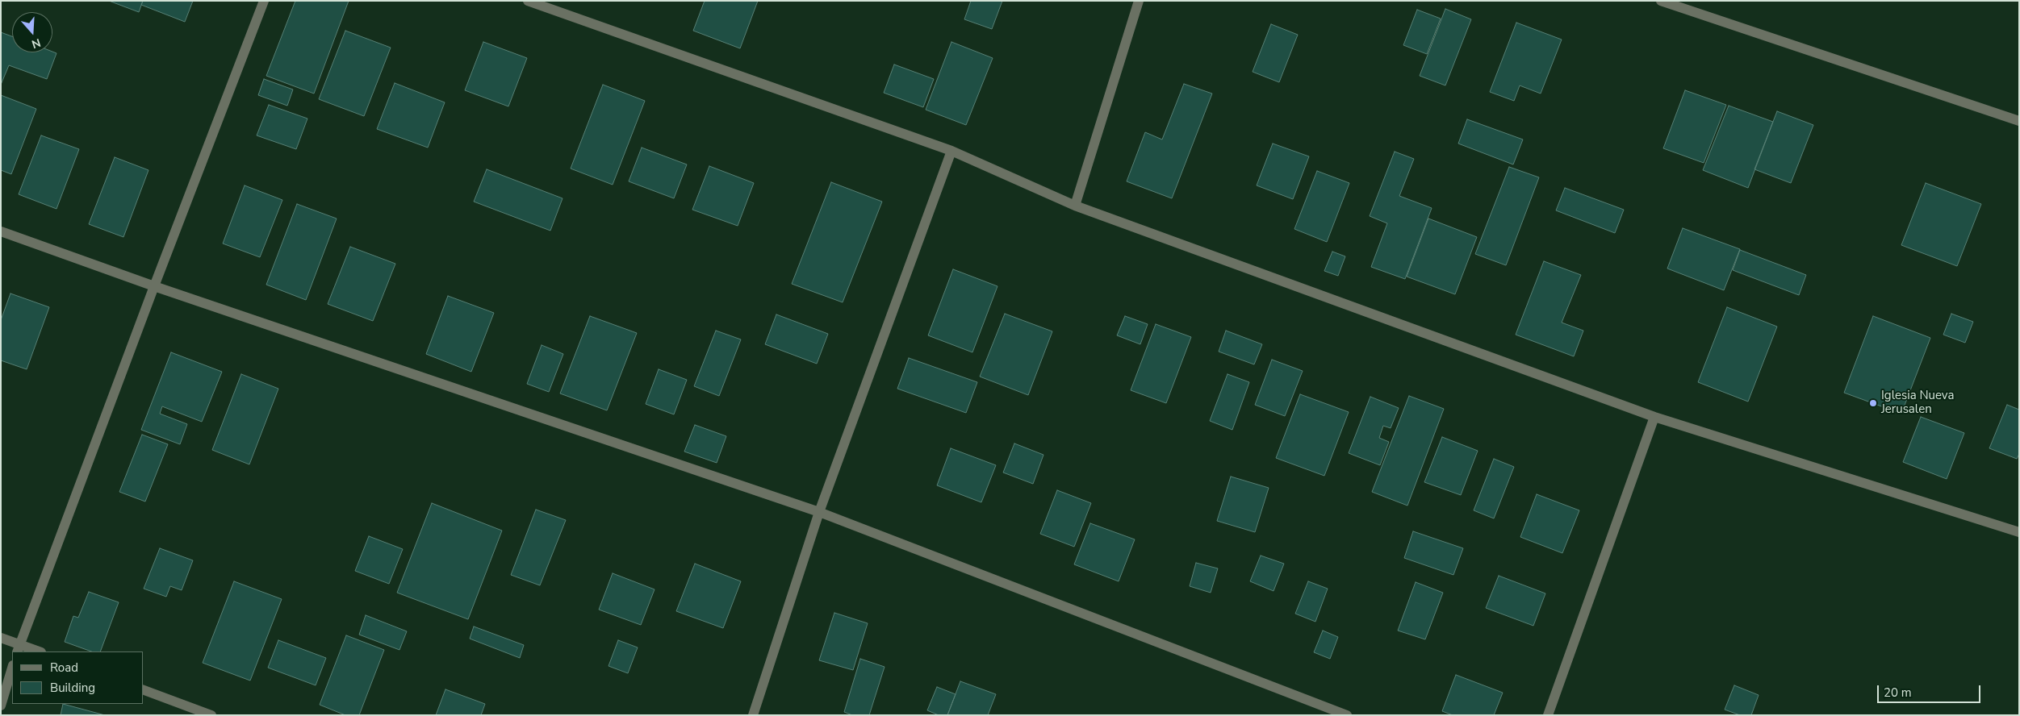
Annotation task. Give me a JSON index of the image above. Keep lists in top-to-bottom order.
{
  "places": ["Iglesia Nueva Jerusalen"],
  "legend": ["Road", "Building"],
  "scale_bar": "20 m",
  "north": "bottom"
}
